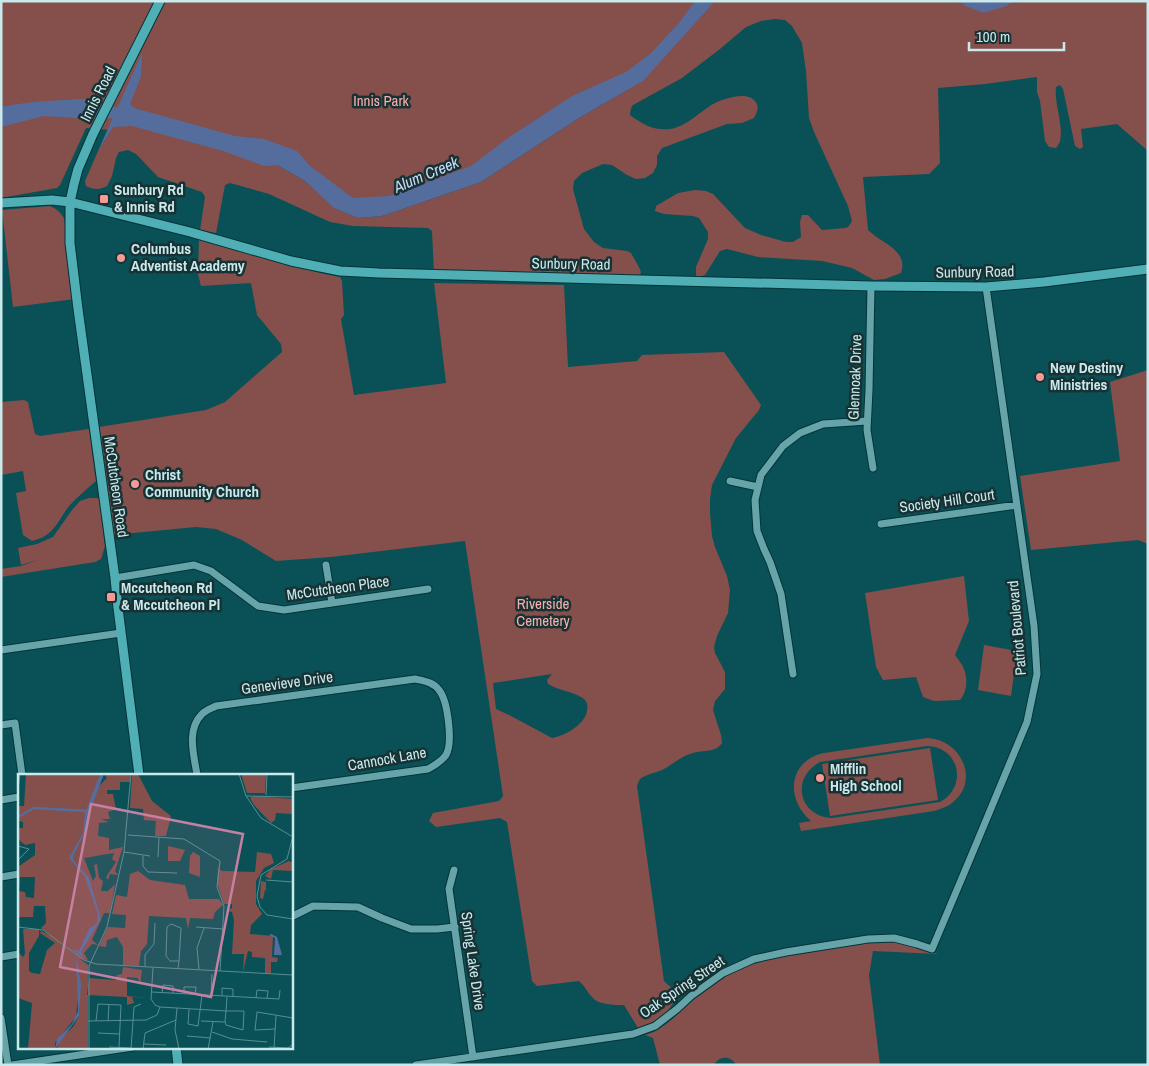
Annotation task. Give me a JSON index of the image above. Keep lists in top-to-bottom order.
{
  "streets": {
    "main road": ["Innis Road", "Sunbury Road", "McCutcheon Road"],
    "street": [
      "Glennoak Drive",
      "Society Hill Court",
      "McCutcheon Place",
      "Patriot Boulevard",
      "Genevieve Drive",
      "Cannock Lane",
      "Spring Lake Drive",
      "Oak Spring Street"
    ]
  },
  "crossings": [
    ["Innis Road", "Sunbury Road"],
    ["Innis Road", "McCutcheon Road"],
    ["Sunbury Road", "Glennoak Drive"],
    ["Sunbury Road", "McCutcheon Road"],
    ["Sunbury Road", "Patriot Boulevard"],
    ["McCutcheon Road", "McCutcheon Place"],
    ["Society Hill Court", "Patriot Boulevard"],
    ["Patriot Boulevard", "Oak Spring Street"],
    ["Genevieve Drive", "Cannock Lane"],
    ["Spring Lake Drive", "Oak Spring Street"]
  ],
  "water": ["Alum Creek"],
  "parks": ["Innis Park", "Riverside Cemetery"],
  "places": {
    "transit": ["Sunbury Rd & Innis Rd", "Mccutcheon Rd & Mccutcheon Pl"],
    "other": [
      "Columbus Adventist Academy",
      "New Destiny Ministries",
      "Christ Community Church",
      "Mifflin High School"
    ]
  },
  "scale_bar": "100 m"
}
